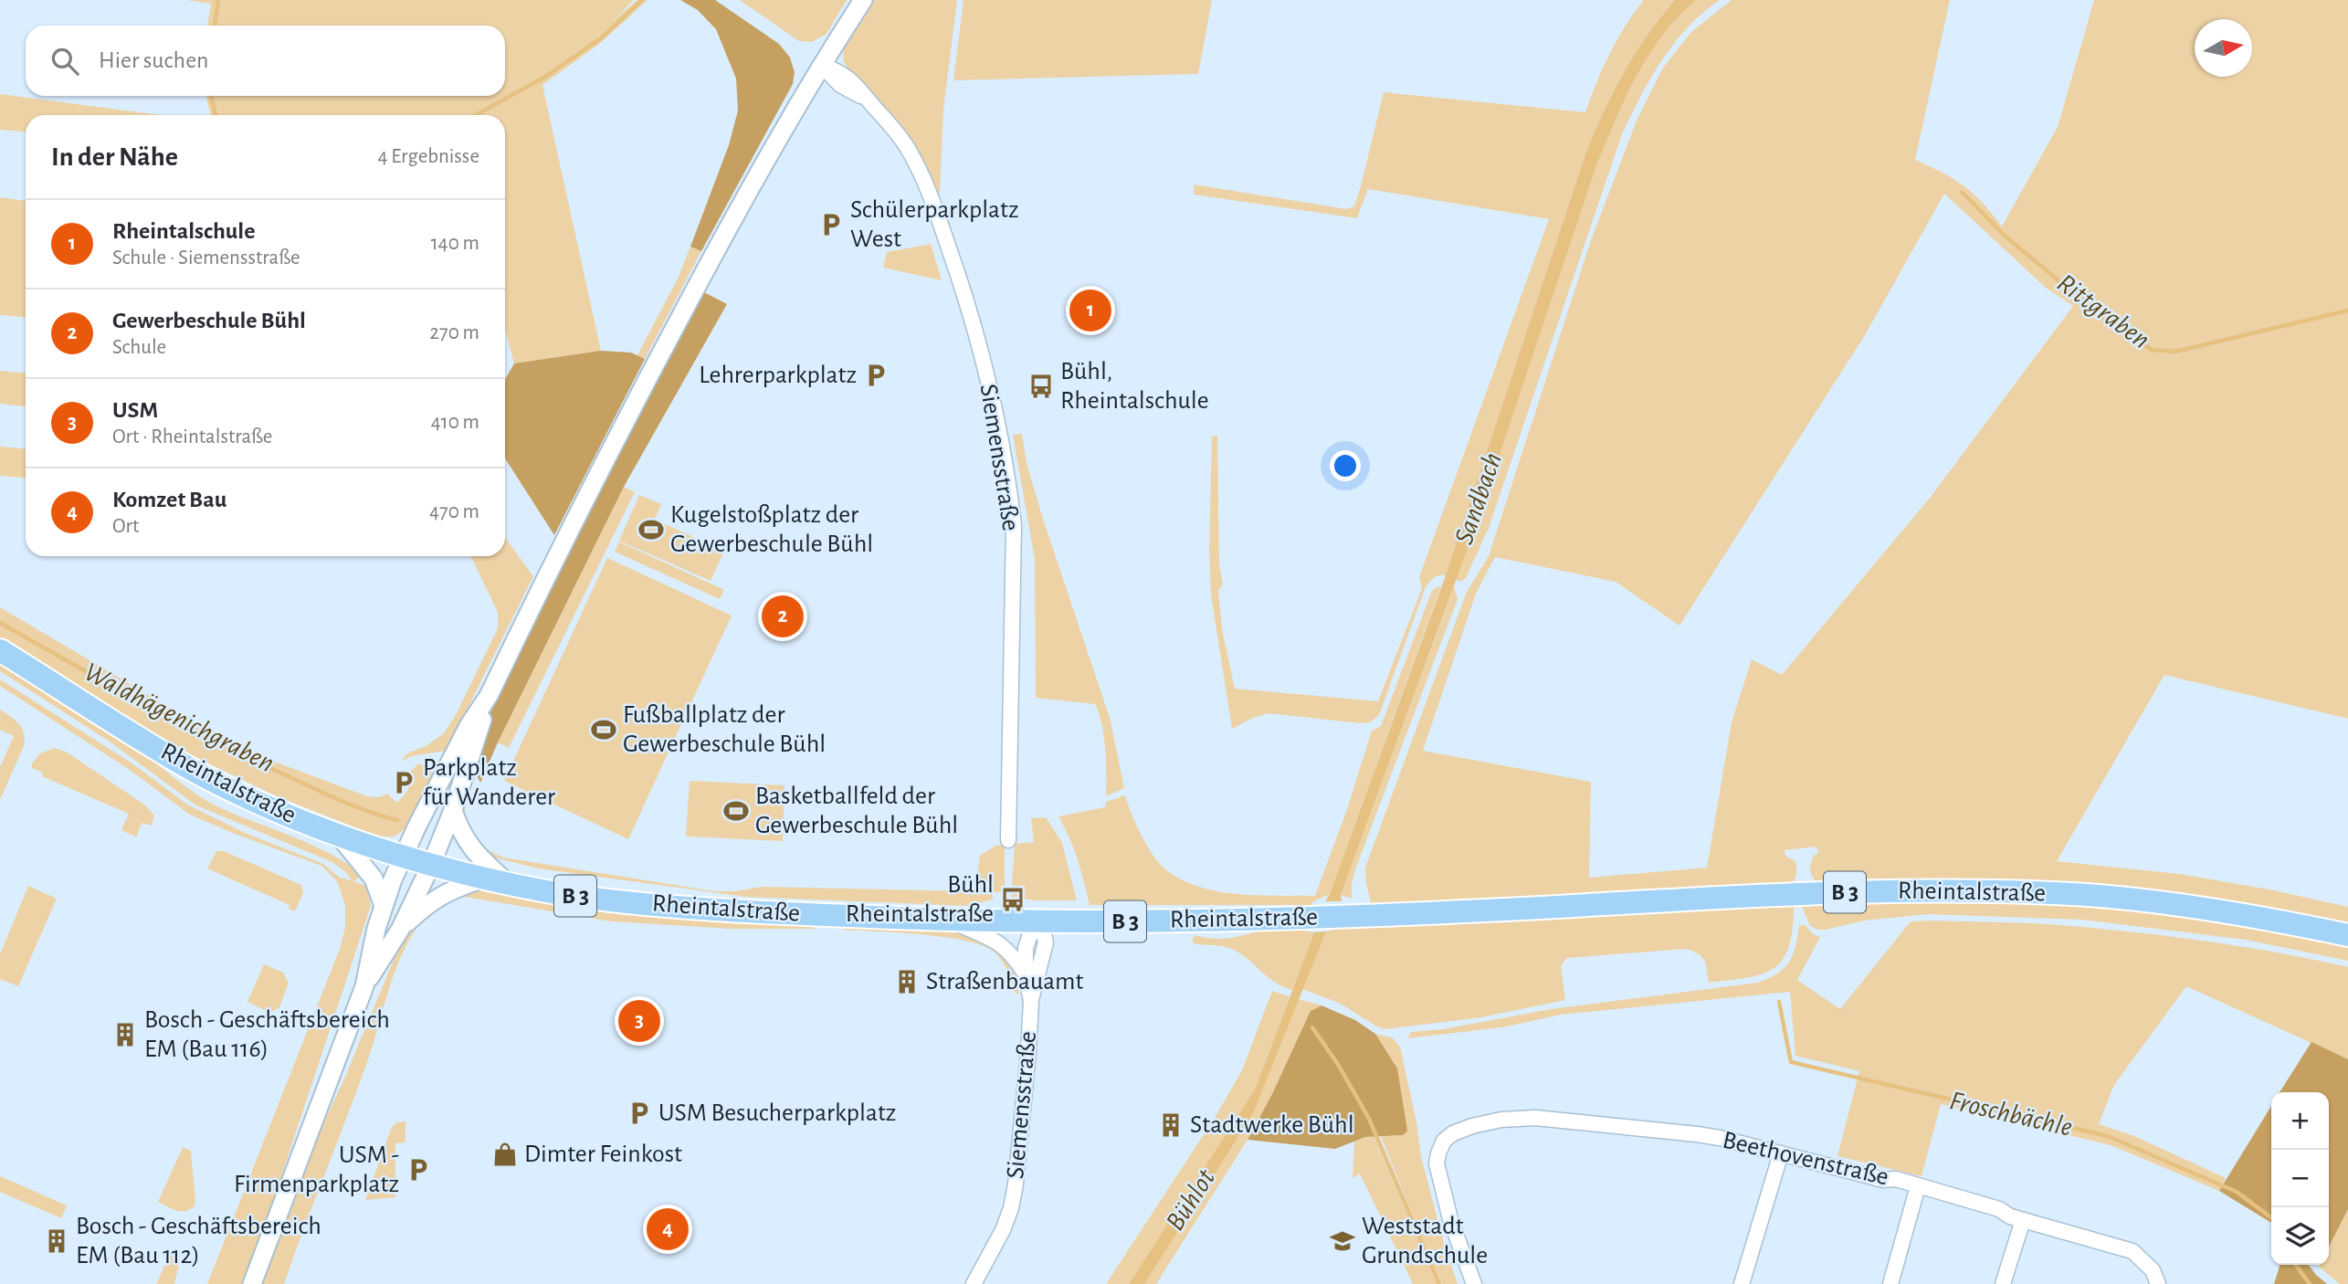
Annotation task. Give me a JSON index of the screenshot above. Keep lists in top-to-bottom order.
{
  "streets": {
    "main road": ["Rheintalstraße", "B 3"],
    "street": ["Siemensstraße", "Beethovenstraße"]
  },
  "crossings": [
    ["Siemensstraße", "Rheintalstraße"]
  ],
  "water": [
    "Rittgraben",
    "Sandbach",
    "Waldhägenichgraben",
    "Froschbächle",
    "Bühlot"
  ],
  "places": {
    "parking": [
      "Schülerparkplatz West",
      "Lehrerparkplatz",
      "Parkplatz für Wanderer",
      "USM Besucherparkplatz",
      "USM - Firmenparkplatz"
    ],
    "bus stop": ["Bühl, Rheintalschule", "Bühl Rheintalstraße"],
    "sports": ["Kugelstoßplatz der Gewerbeschule Bühl", "Fußballplatz der Gewerbeschule Bühl", "Basketballfeld der Gewerbeschule Bühl"],
    "building": [
      "Straßenbauamt",
      "Bosch - Geschäftsbereich EM (Bau 116)",
      "Stadtwerke Bühl",
      "Bosch - Geschäftsbereich EM (Bau 112)"
    ],
    "shop": ["Dimter Feinkost"],
    "school or university": ["Weststadt Grundschule"]
  },
  "north": "right",
  "page": {
    "search": "Hier suchen",
    "heading": ["In der Nähe", "4 Ergebnisse"],
    "list": [
      {
        "mark": "1",
        "name": "Rheintalschule",
        "note": "Schule · Siemensstraße",
        "value": "140 m"
      },
      {
        "mark": "2",
        "name": "Gewerbeschule Bühl",
        "note": "Schule",
        "value": "270 m"
      },
      {
        "mark": "3",
        "name": "USM",
        "note": "Ort · Rheintalstraße",
        "value": "410 m"
      },
      {
        "mark": "4",
        "name": "Komzet Bau",
        "note": "Ort",
        "value": "470 m"
      }
    ],
    "pins": [
      "1",
      "2",
      "3",
      "4"
    ],
    "map_buttons": ["+", "−"]
  }
}
